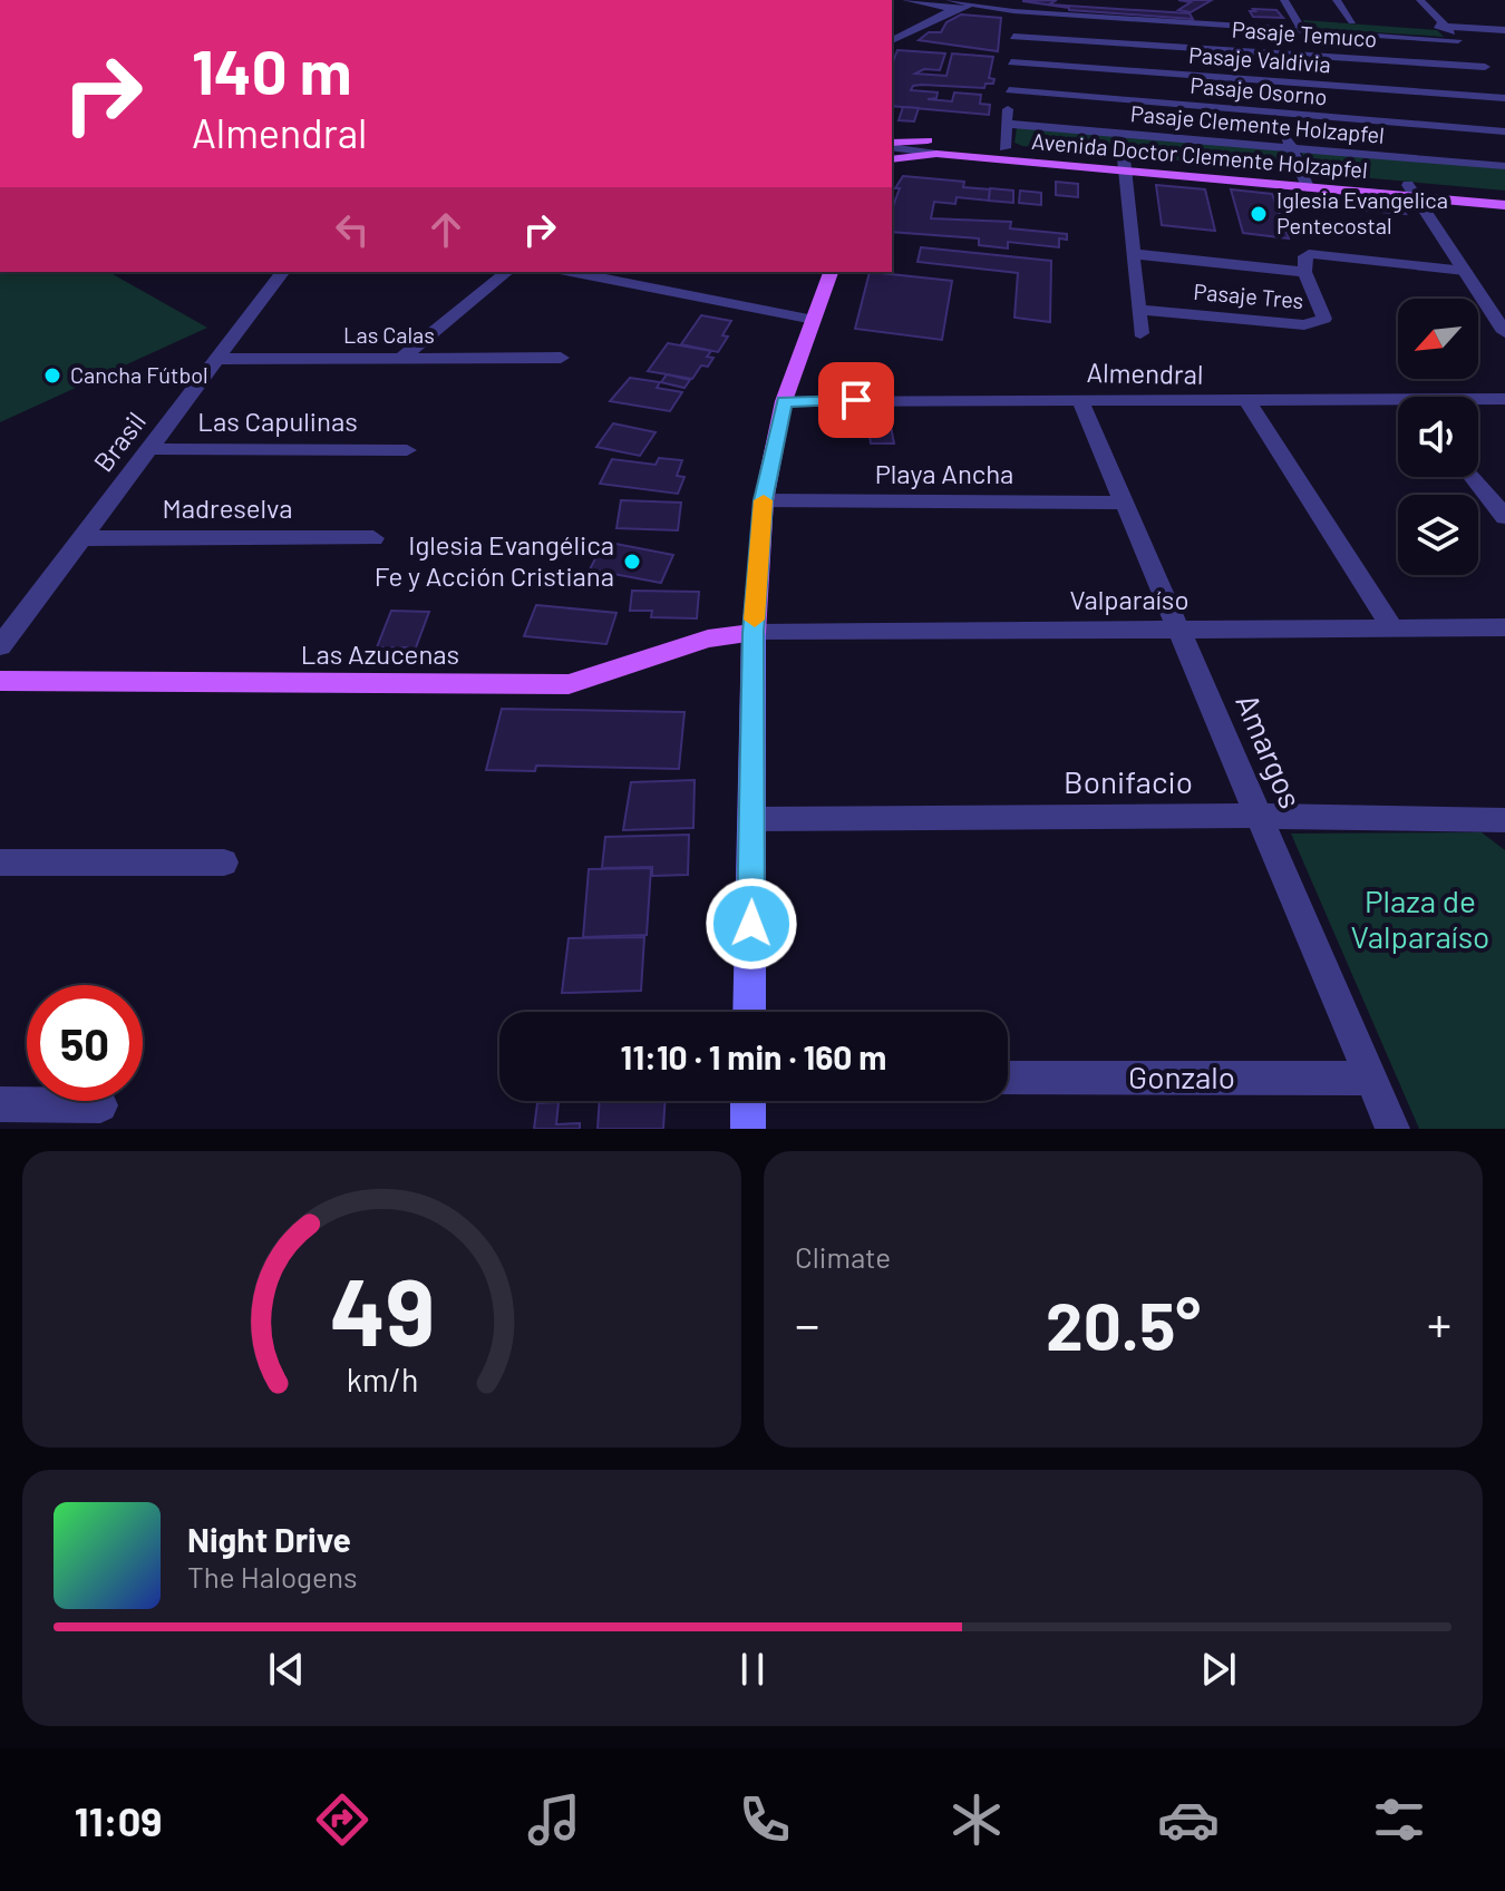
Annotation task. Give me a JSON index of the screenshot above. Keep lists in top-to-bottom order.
{
  "streets": {
    "main road": ["Avenida Doctor Clemente Holzapfel", "Las Azucenas"],
    "street": [
      "Pasaje Temuco",
      "Pasaje Valdivia",
      "Pasaje Osorno",
      "Pasaje Clemente Holzapfel",
      "Pasaje Tres",
      "Las Calas",
      "Almendral",
      "Las Capulinas",
      "Brasil",
      "Playa Ancha",
      "Madreselva",
      "Valparaíso",
      "Amargos",
      "Bonifacio",
      "Gonzalo"
    ]
  },
  "crossings": [
    ["Pasaje Valdivia", "Pasaje Osorno"],
    ["Las Calas", "Brasil"],
    ["Almendral", "Amargos"],
    ["Las Capulinas", "Brasil"],
    ["Brasil", "Madreselva"],
    ["Playa Ancha", "Amargos"],
    ["Valparaíso", "Las Azucenas"],
    ["Valparaíso", "Amargos"],
    ["Amargos", "Bonifacio"],
    ["Amargos", "Gonzalo"]
  ],
  "parks": ["Plaza de Valparaíso"],
  "places": ["Iglesia Evangelica Pentecostal", "Cancha Fútbol", "Iglesia Evangélica Fe y Acción Cristiana"],
  "north": "bottom left",
  "page": {
    "turn": ["140 m", "Almendral"],
    "limit": "50",
    "trip": "11:10 · 1 min · 160 m",
    "tile": "Climate",
    "heat": ["−", "20.5°", "+"],
    "song": ["Night Drive", "The Halogens"],
    "tabs": "11:09",
    "gauge": ["49", "km/h"]
  }
}
